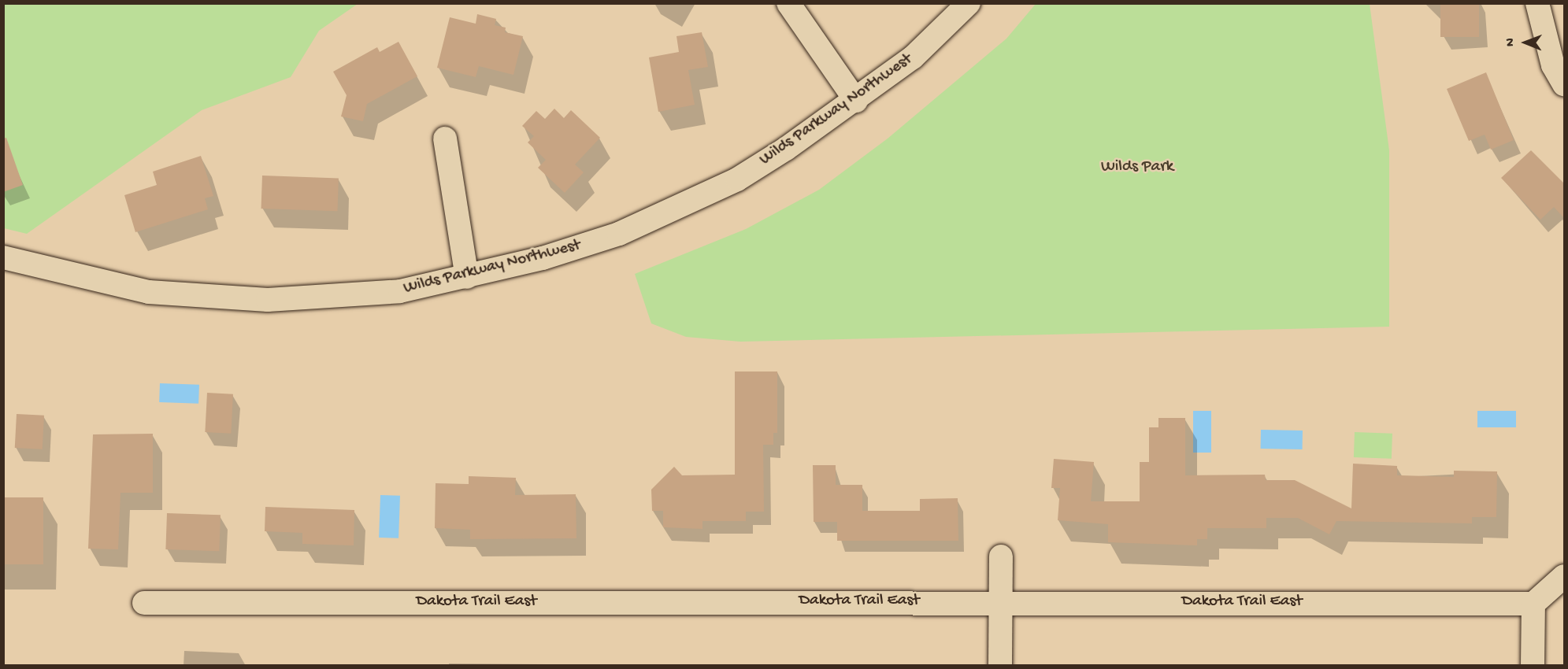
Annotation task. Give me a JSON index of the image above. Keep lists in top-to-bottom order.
{
  "streets": {
    "street": ["Wilds Parkway Northwest", "Dakota Trail East"]
  },
  "parks": ["Wilds Park"],
  "north": "left"
}
